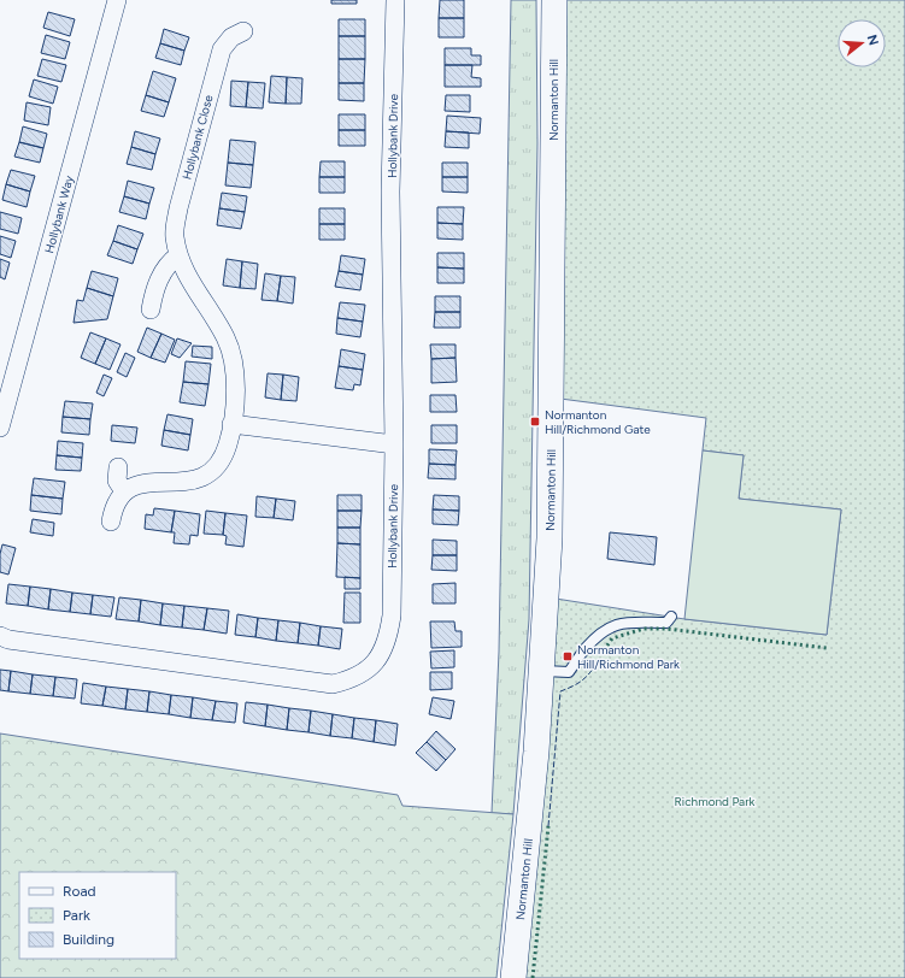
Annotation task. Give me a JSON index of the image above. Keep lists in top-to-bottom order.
{
  "streets": {
    "main road": ["Normanton Hill"],
    "street": ["Hollybank Drive", "Hollybank Close", "Hollybank Way"]
  },
  "parks": ["Richmond Park"],
  "places": {
    "transit": ["Normanton Hill/Richmond Gate", "Normanton Hill/Richmond Park"]
  },
  "legend": ["Road", "Park", "Building"],
  "north": "right"
}
